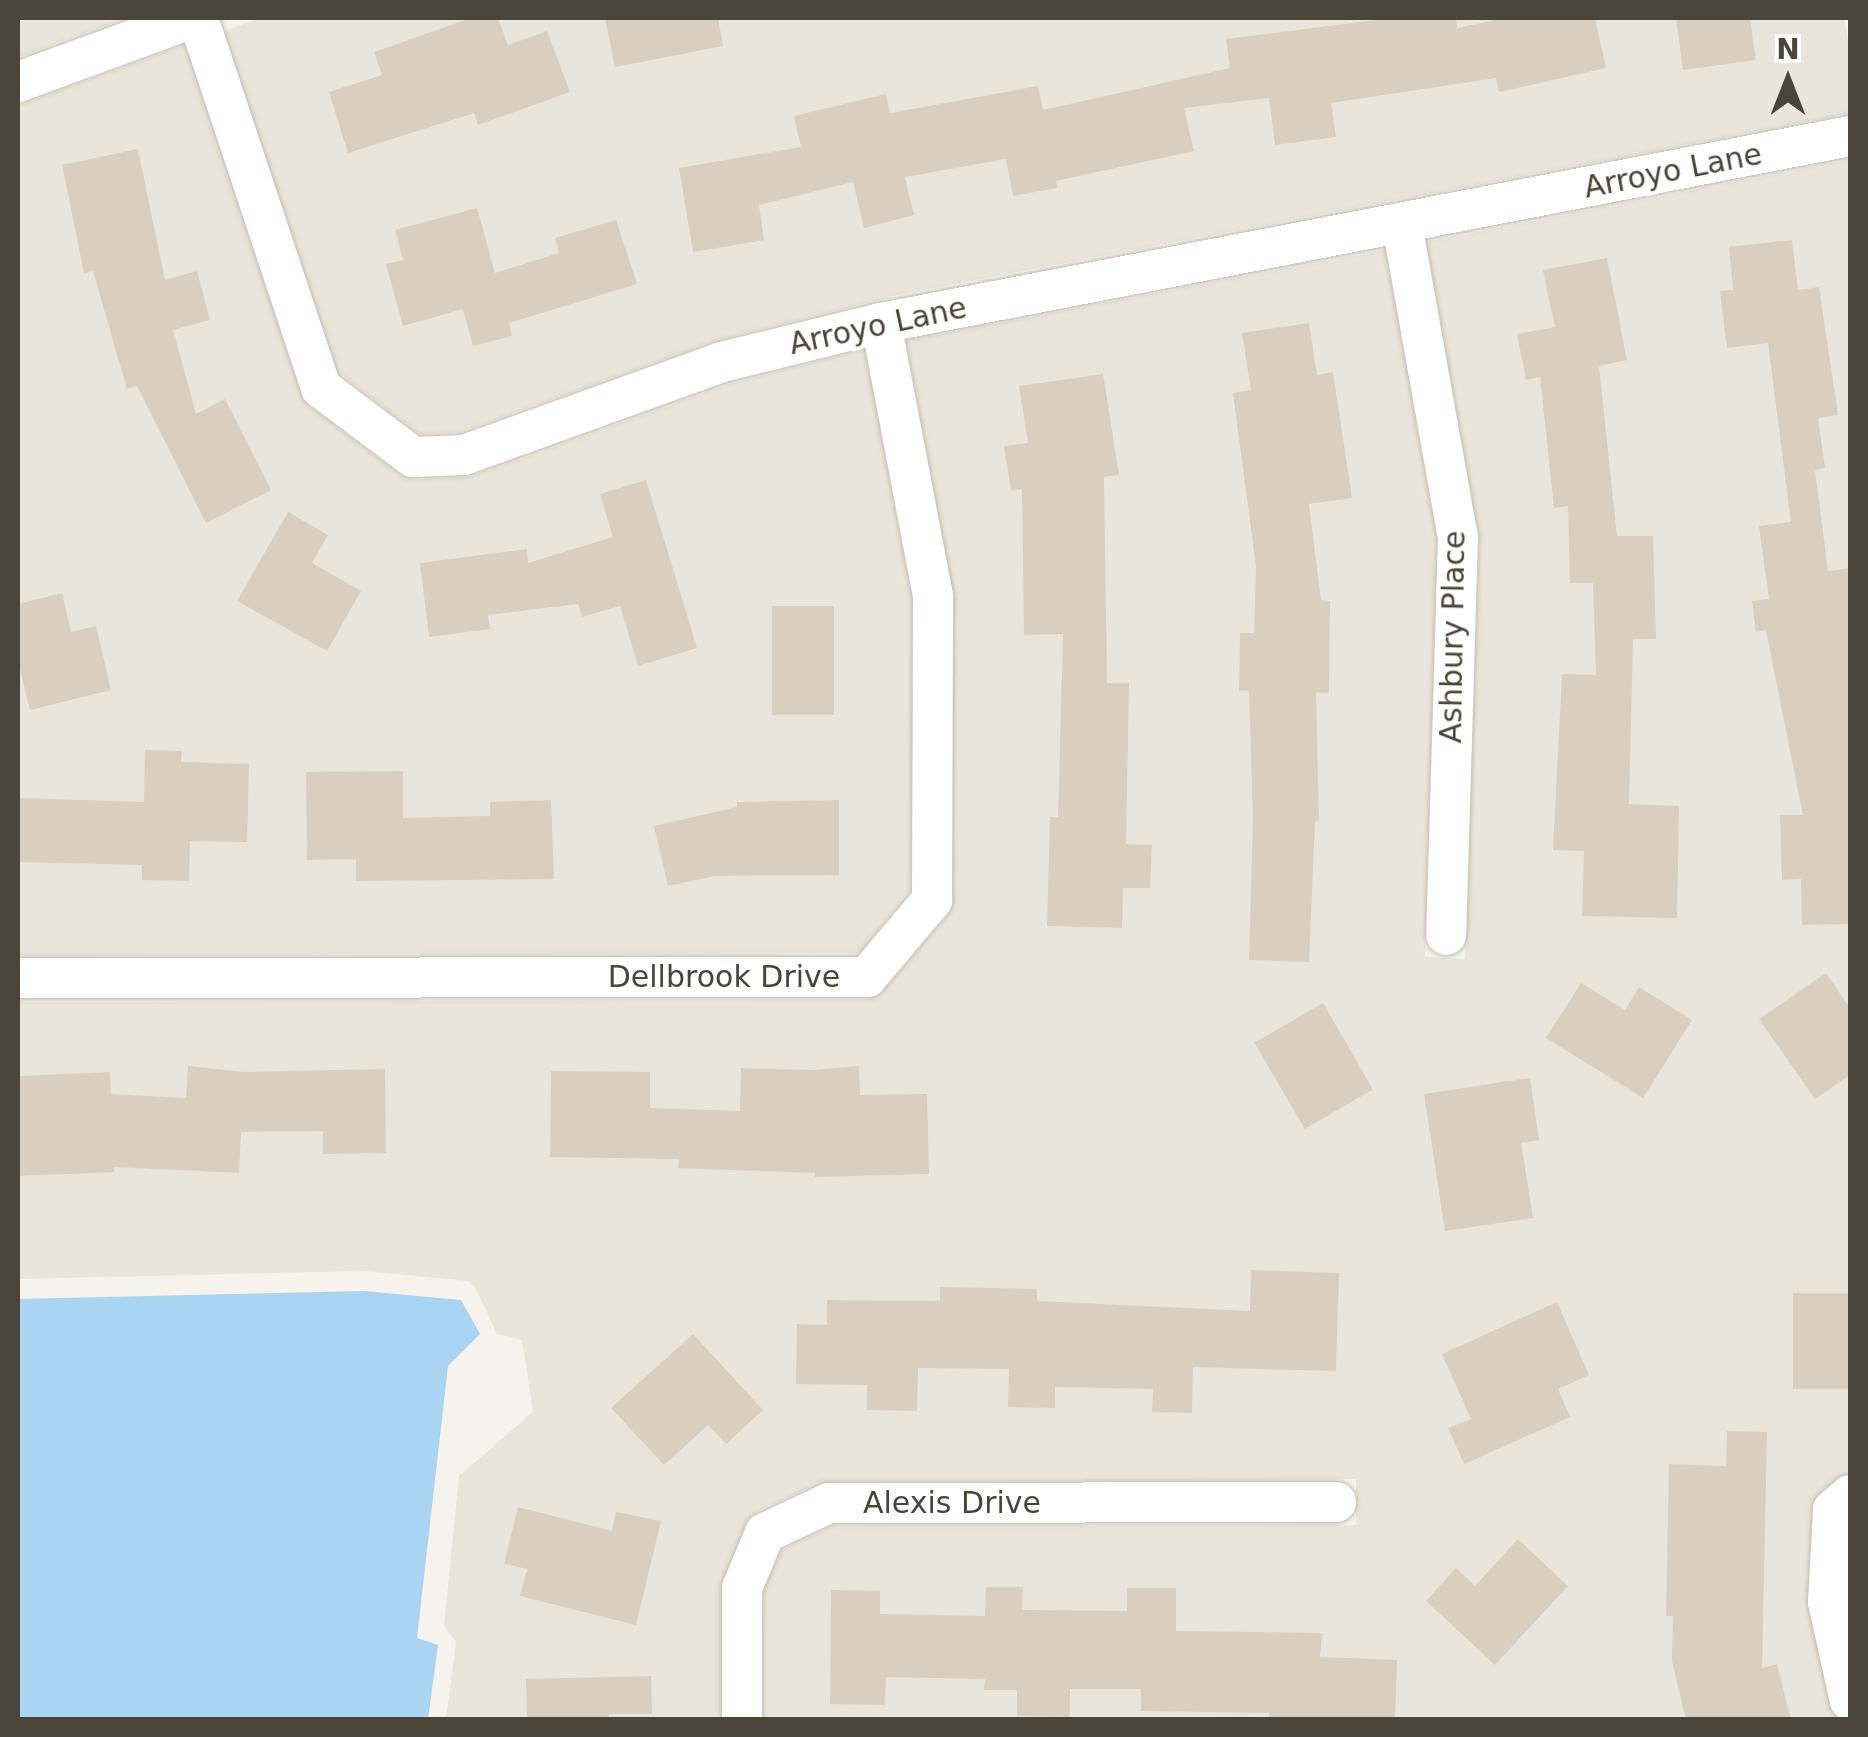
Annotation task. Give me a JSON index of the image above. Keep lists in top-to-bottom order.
{
  "streets": {
    "street": [
      "Arroyo Lane",
      "Ashbury Place",
      "Dellbrook Drive",
      "Alexis Drive"
    ]
  },
  "crossings": [
    ["Arroyo Lane", "Ashbury Place"],
    ["Arroyo Lane", "Dellbrook Drive"]
  ],
  "north": "top"
}
